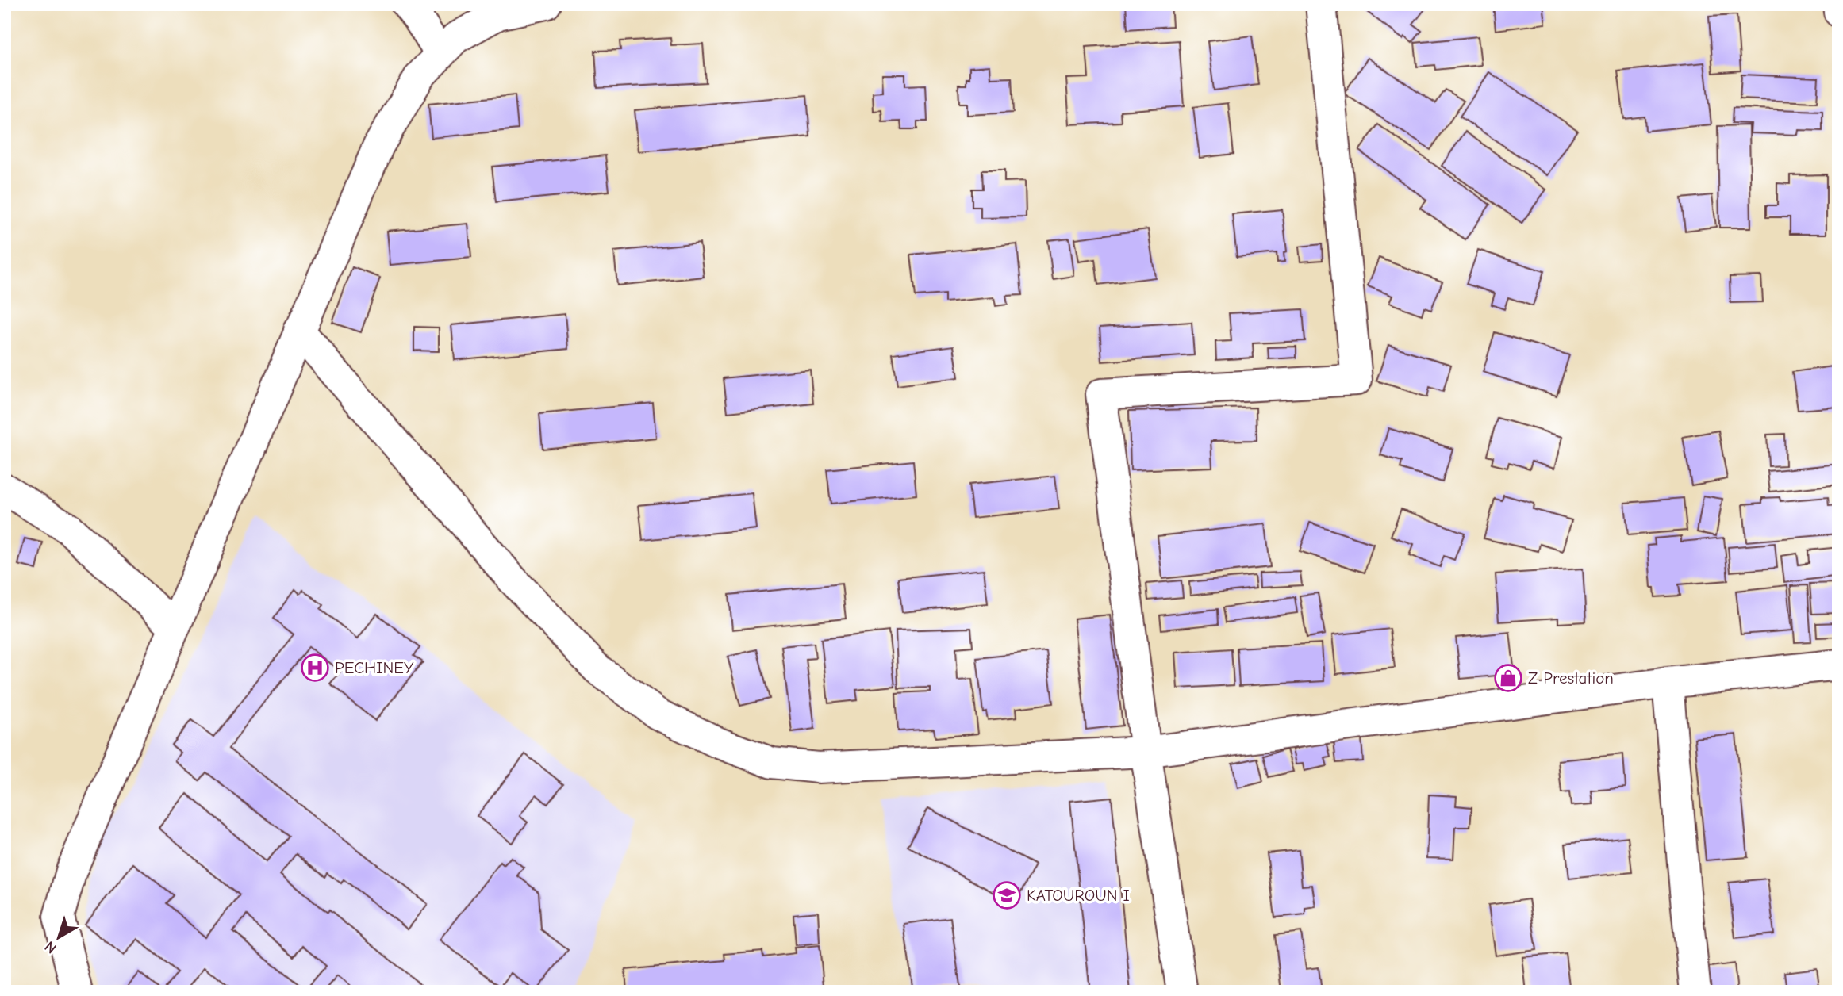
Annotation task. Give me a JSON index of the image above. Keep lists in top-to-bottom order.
{
  "places": {
    "hospital": ["PECHINEY"],
    "shop": ["Z Prestation"],
    "school or university": ["KATOUROUN I"]
  },
  "north": "bottom left"
}
